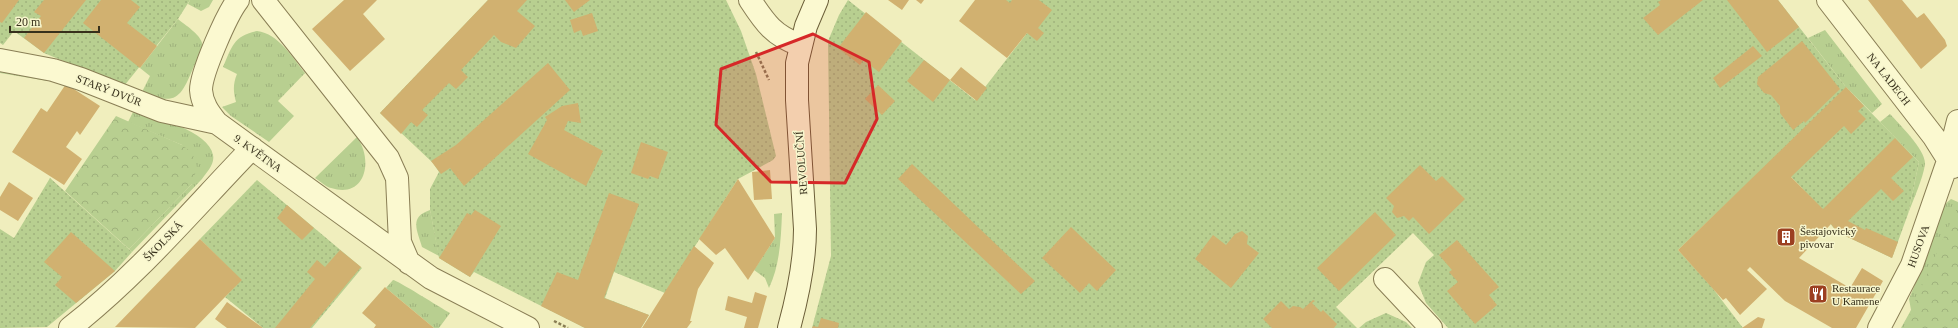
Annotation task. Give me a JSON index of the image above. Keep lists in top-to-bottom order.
{
  "streets": {
    "street": [
      "NA LADECH",
      "STARÝ DVŮR",
      "9. KVĚTNA",
      "REVOLUČNÍ",
      "ŠKOLSKÁ",
      "HUSOVA"
    ]
  },
  "crossings": [
    ["NA LADECH", "HUSOVA"],
    ["STARÝ DVŮR", "9. KVĚTNA"],
    ["9. KVĚTNA", "ŠKOLSKÁ"]
  ],
  "places": {
    "building": ["Šestajovický pivovar"],
    "restaurant": ["Restaurace U Kamene"]
  },
  "scale_bar": "20 m"
}
